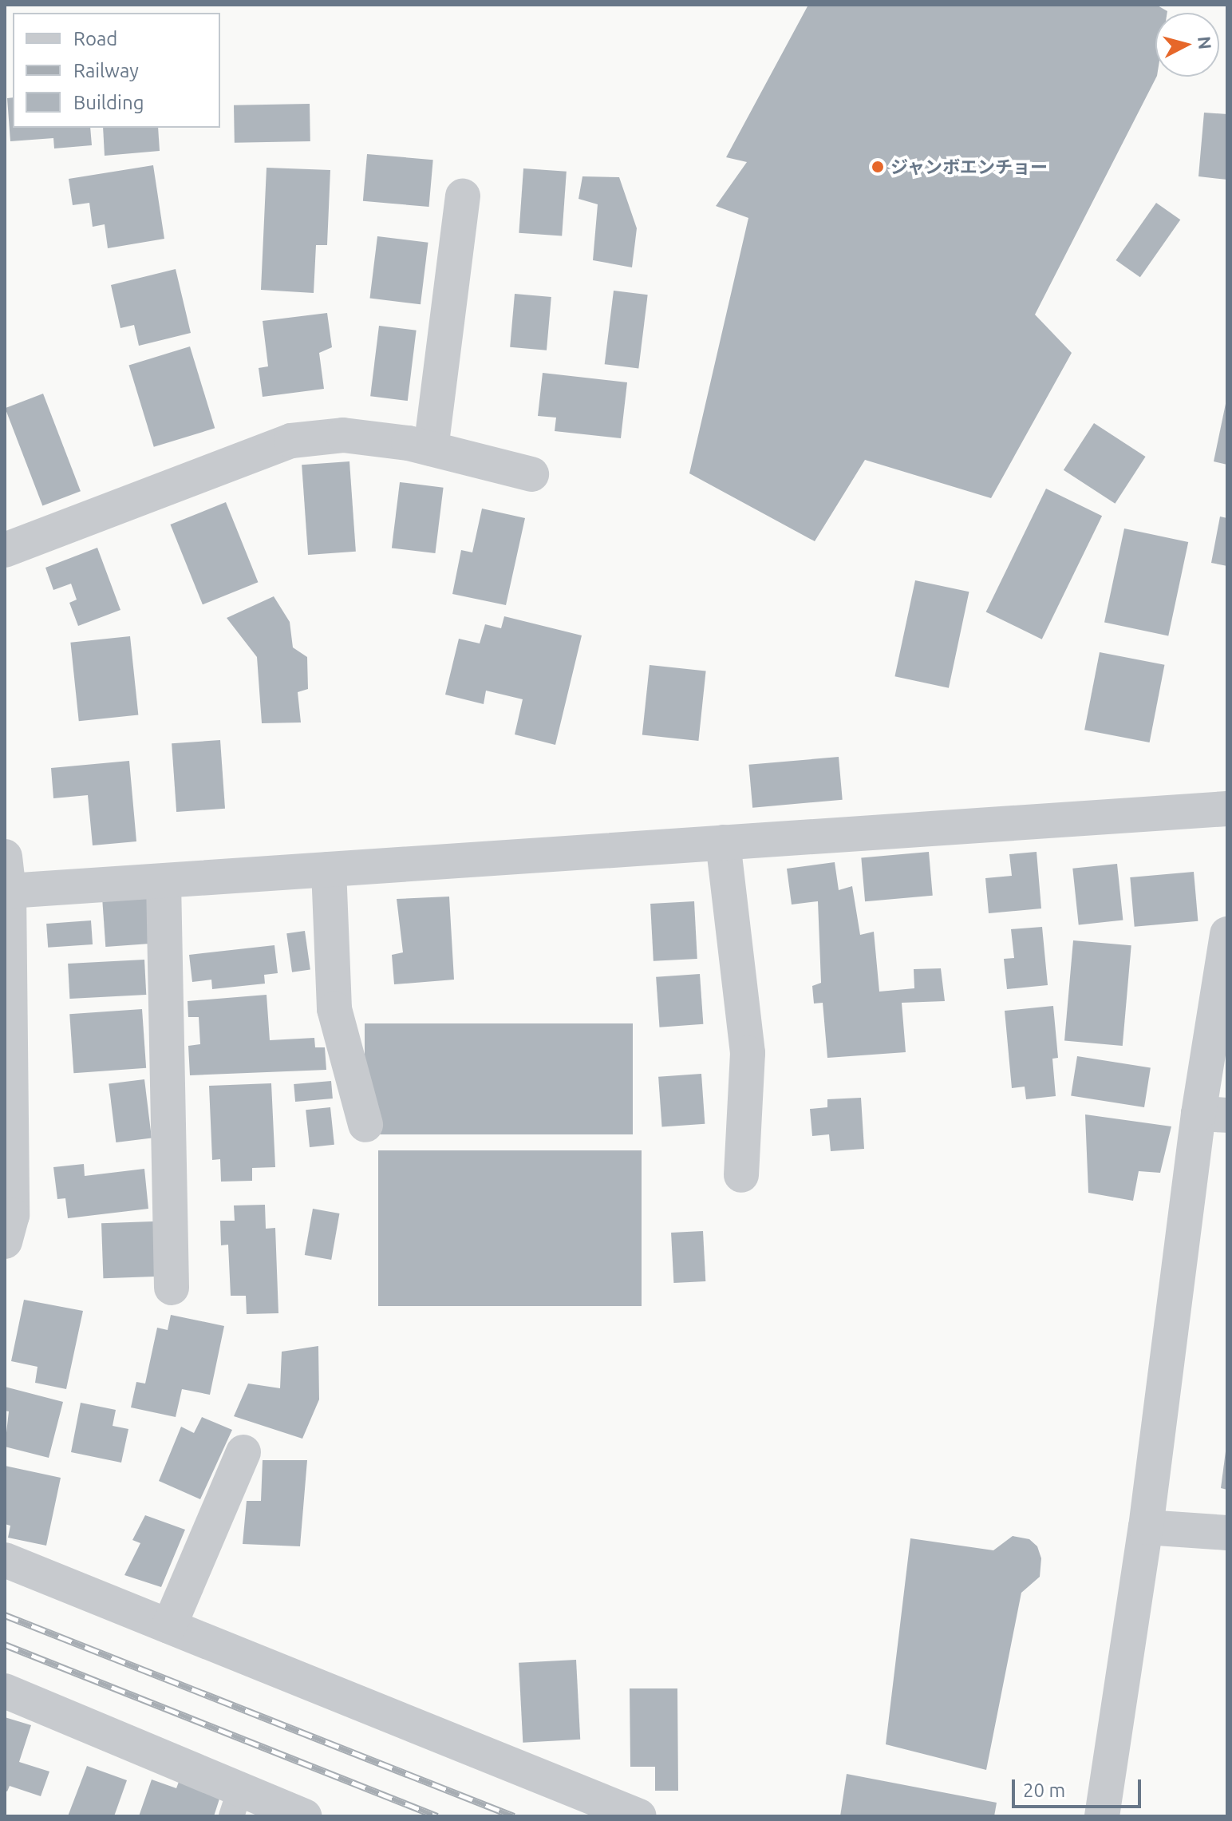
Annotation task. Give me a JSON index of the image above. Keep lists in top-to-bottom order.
{
  "places": ["ジャンボエンチョー"],
  "legend": ["Road", "Railway", "Building"],
  "scale_bar": "20 m",
  "north": "right"
}
